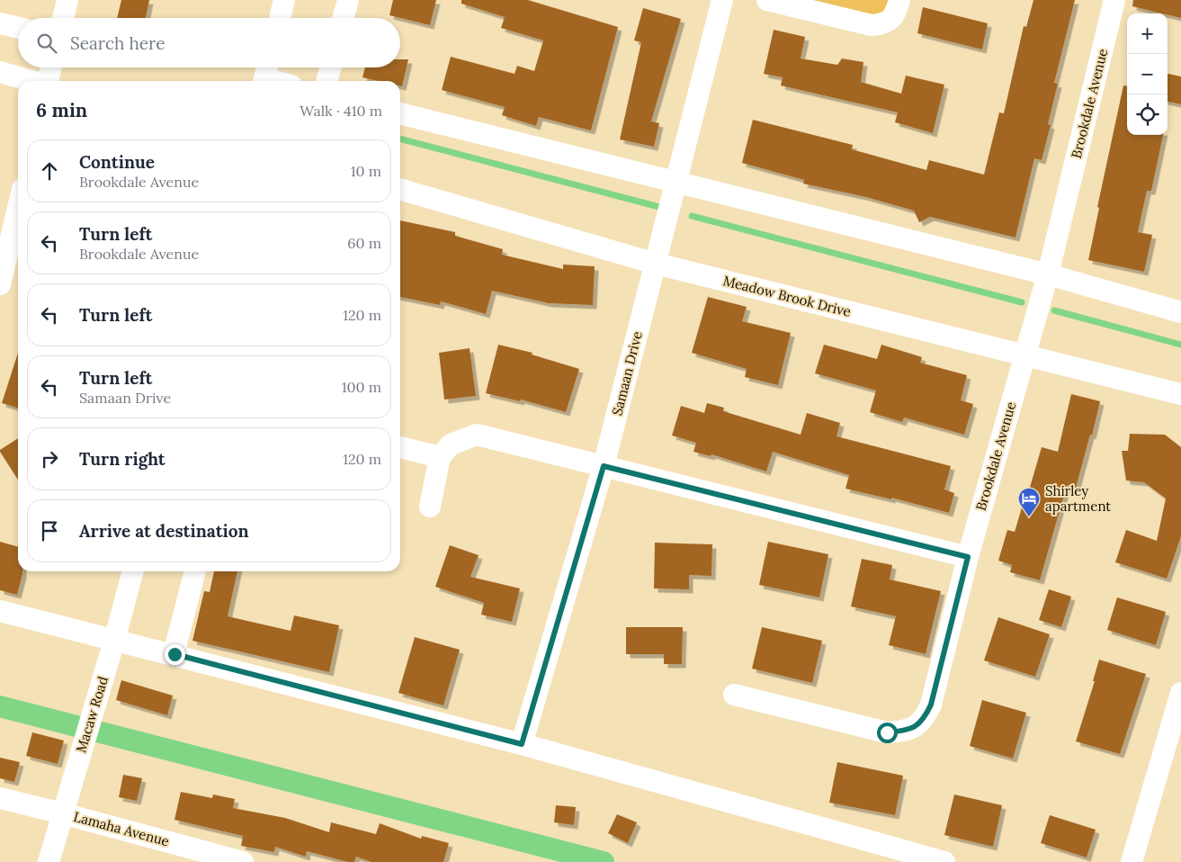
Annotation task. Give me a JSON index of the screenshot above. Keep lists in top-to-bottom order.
{
  "streets": {
    "street": [
      "Brookdale Avenue",
      "Meadow Brook Drive",
      "Samaan Drive",
      "Macaw Road",
      "Lamaha Avenue"
    ]
  },
  "crossings": [
    ["Brookdale Avenue", "Meadow Brook Drive"],
    ["Meadow Brook Drive", "Samaan Drive"],
    ["Macaw Road", "Lamaha Avenue"]
  ],
  "places": {
    "hotel": ["Shirley apartment"]
  },
  "page": {
    "map_buttons": ["+", "−"],
    "search": "Search here",
    "heading": ["6 min", "Walk · 410 m"],
    "list": [
      ["Continue", "Brookdale Avenue", "10 m"],
      ["Turn left", "Brookdale Avenue", "60 m"],
      ["Turn left", "120 m"],
      ["Turn left", "Samaan Drive", "100 m"],
      ["Turn right", "120 m"],
      "Arrive at destination"
    ]
  }
}
